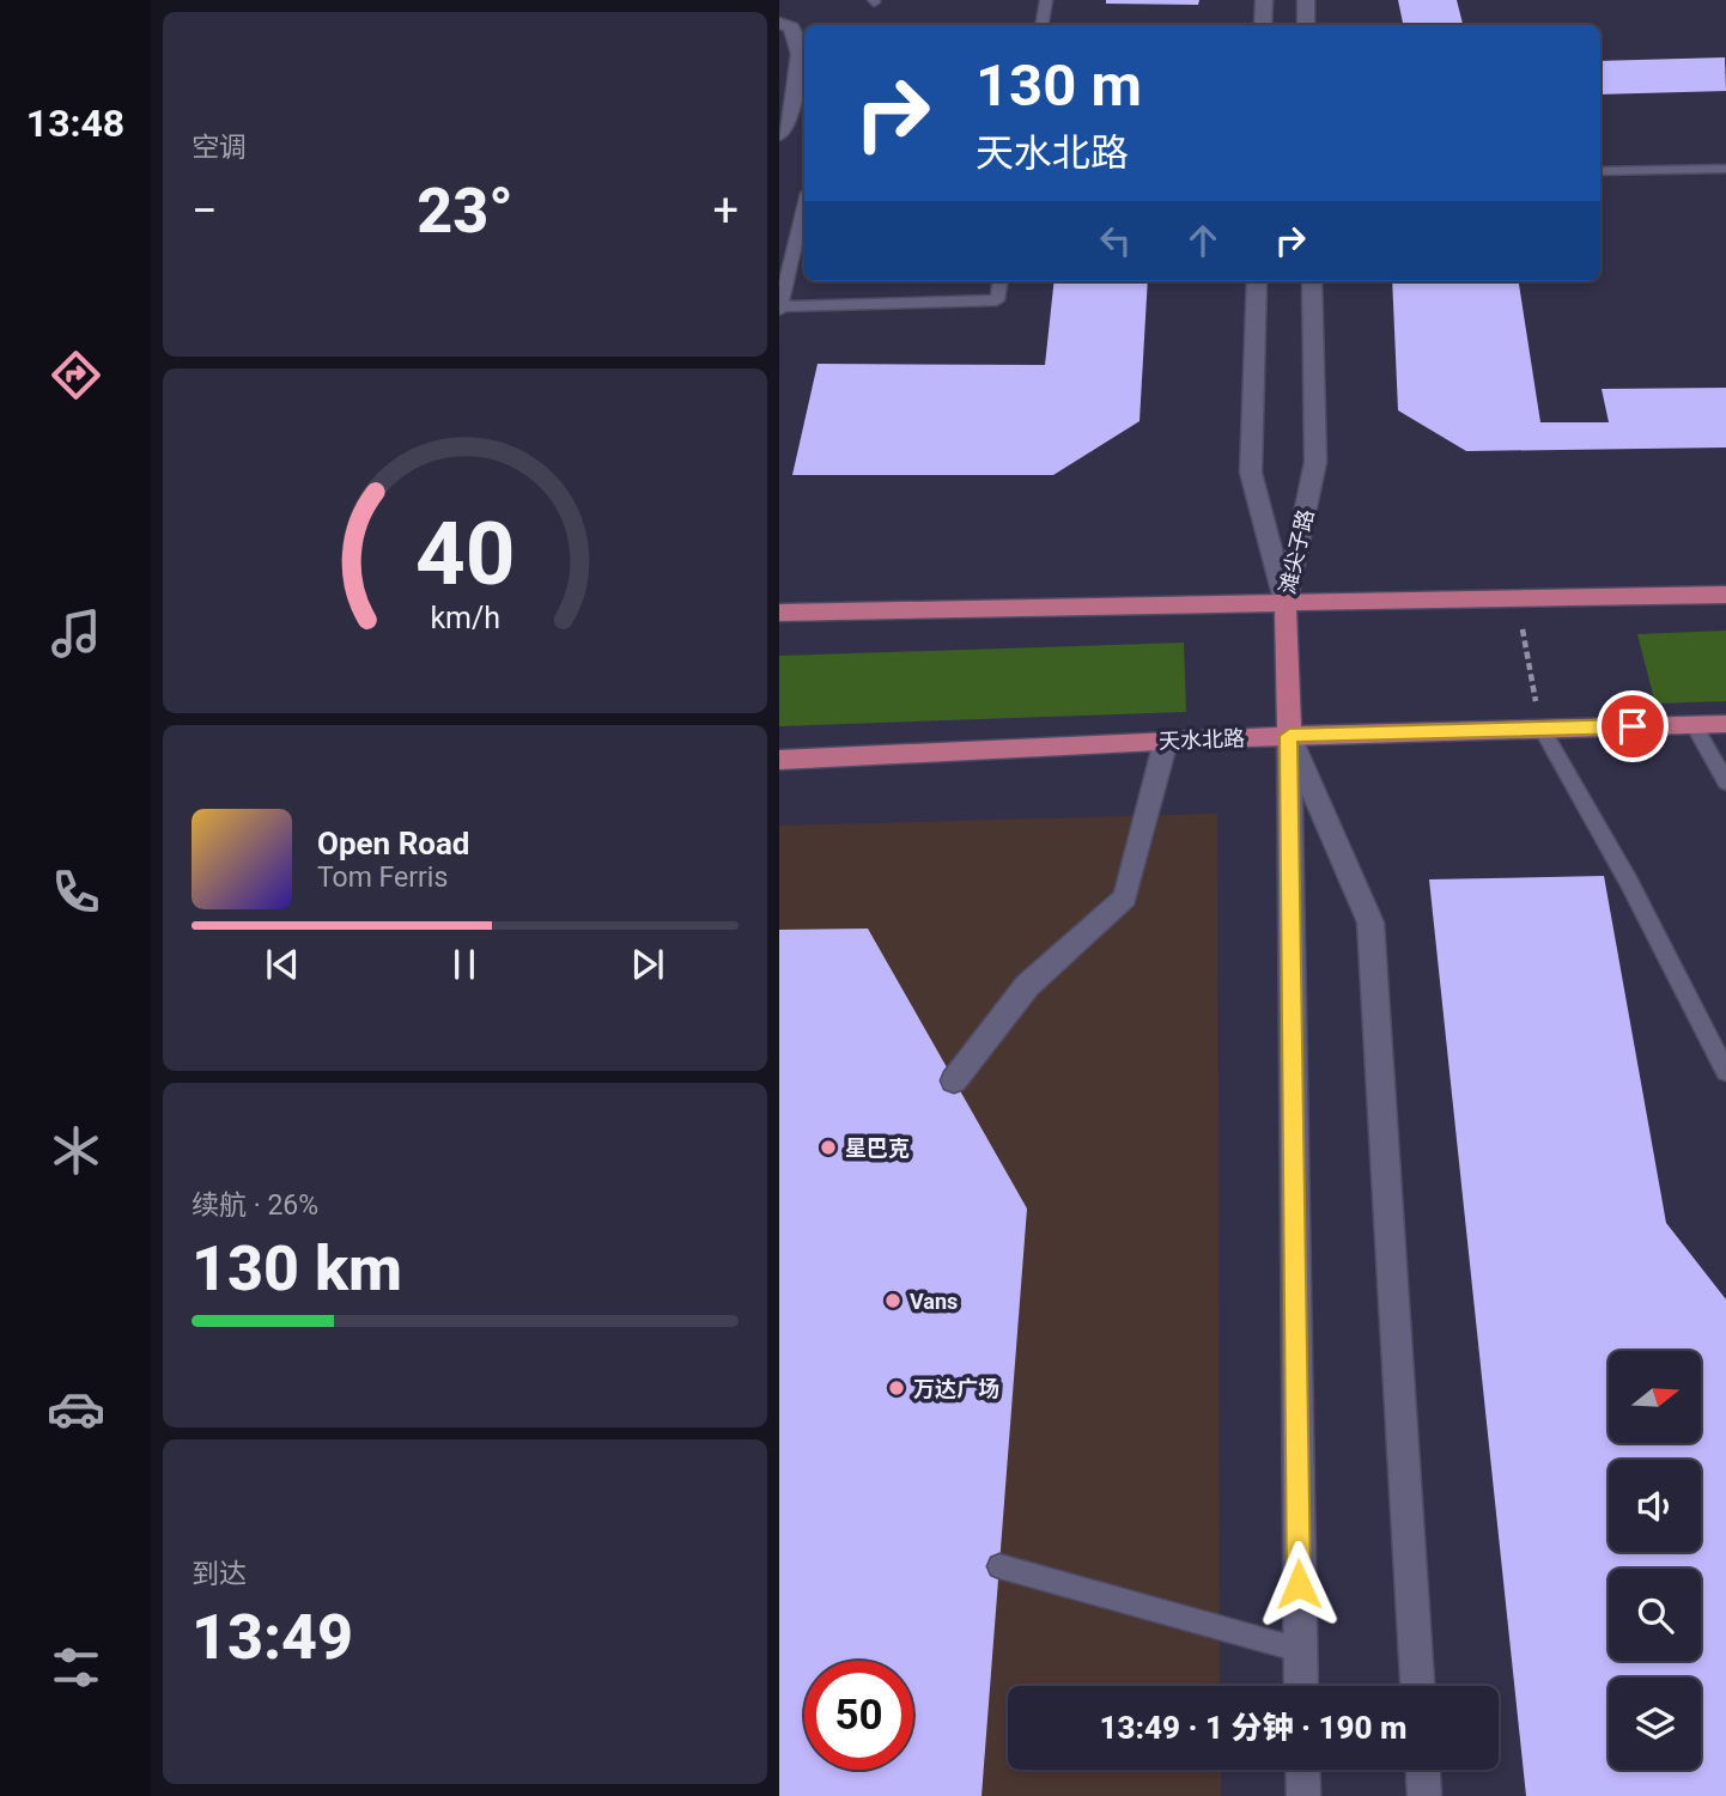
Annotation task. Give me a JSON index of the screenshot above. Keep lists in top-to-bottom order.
{
  "streets": {
    "main road": ["天水北路"],
    "street": ["滩尖子路"]
  },
  "places": ["星巴克", "Vans", "万达广场"],
  "north": "right",
  "page": {
    "tabs": "13:48",
    "tile": [
      "空调",
      ["续航 · 26%", "130 km"],
      ["到达", "13:49"]
    ],
    "turn": ["130 m", "天水北路"],
    "heat": ["−", "23°", "+"],
    "song": ["Open Road", "Tom Ferris"],
    "limit": "50",
    "trip": "13:49 · 1 分钟 · 190 m",
    "gauge": ["40", "km/h"]
  }
}
